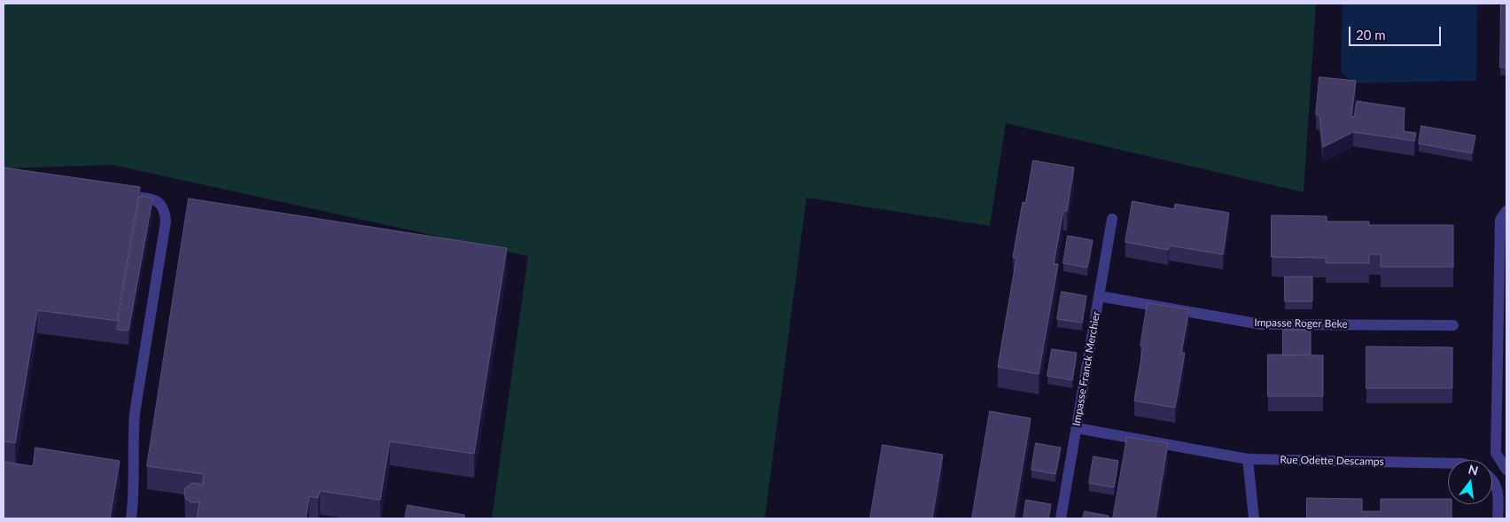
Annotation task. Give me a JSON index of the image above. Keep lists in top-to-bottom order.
{
  "streets": {
    "street": ["Impasse Roger Beke", "Impasse Franck Merchier", "Rue Odette Descamps"]
  },
  "crossings": [
    ["Impasse Roger Beke", "Impasse Franck Merchier"],
    ["Impasse Franck Merchier", "Rue Odette Descamps"]
  ],
  "scale_bar": "20 m",
  "north": "top"
}
